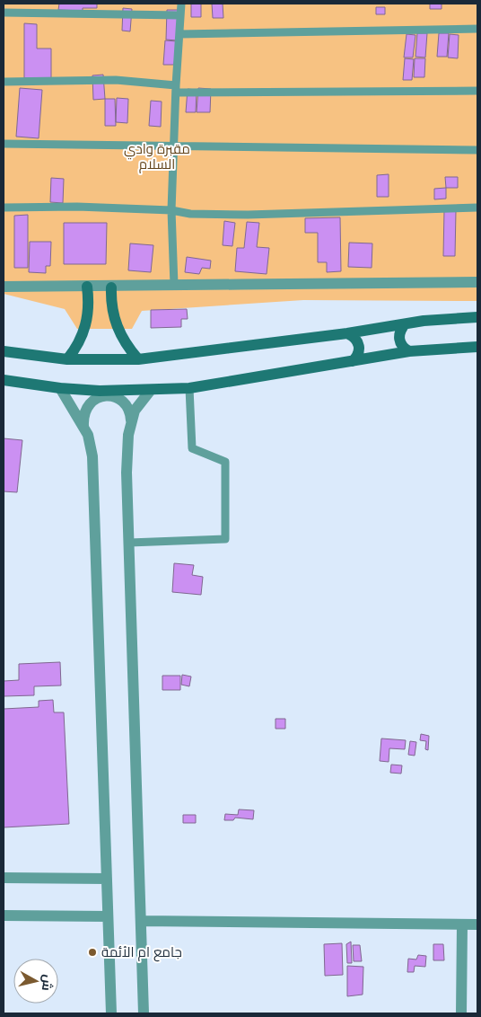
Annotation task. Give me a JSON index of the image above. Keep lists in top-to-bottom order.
{
  "parks": ["مقبرة وادي السلام"],
  "places": ["جامع ام الأئمة"],
  "north": "right"
}
